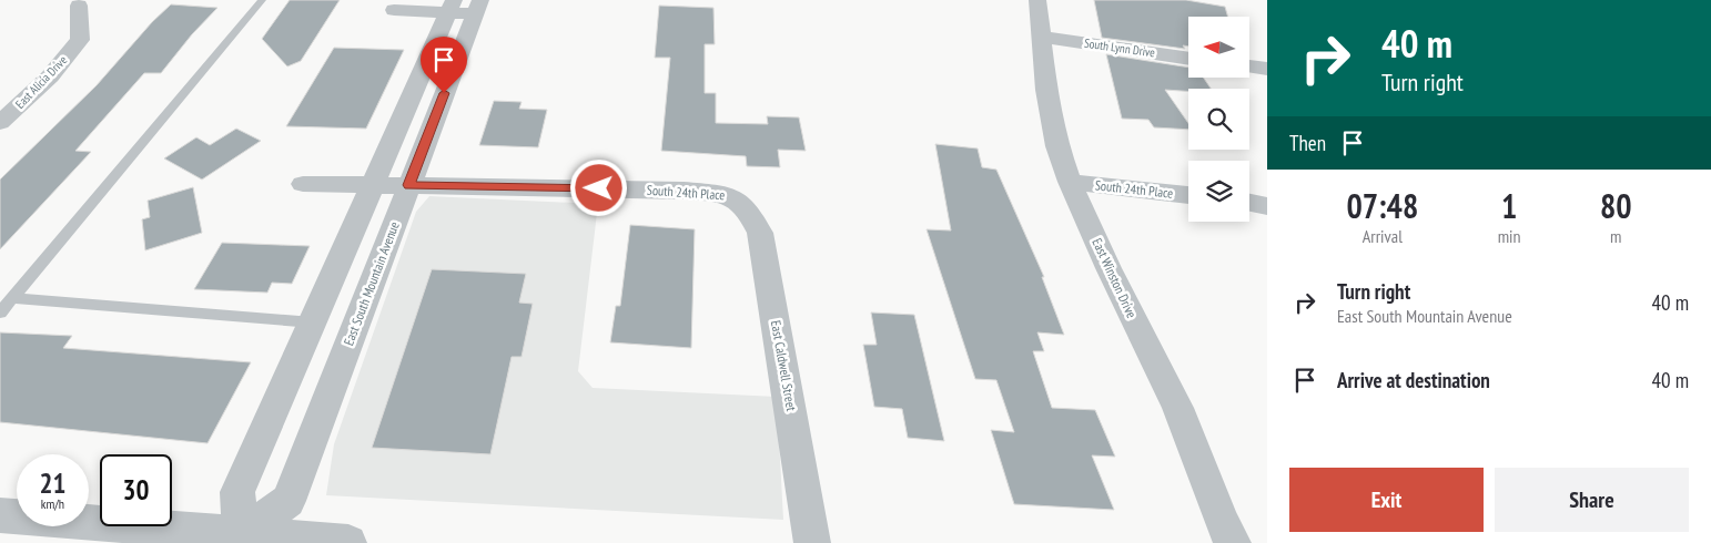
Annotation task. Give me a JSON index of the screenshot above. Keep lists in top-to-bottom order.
{
  "streets": {
    "street": [
      "South Lynn Drive",
      "East Alicia Drive",
      "South 24th Place",
      "East Winston Drive",
      "East South Mountain Avenue",
      "East Caldwell Street"
    ]
  },
  "crossings": [
    ["South Lynn Drive", "East Winston Drive"],
    ["South 24th Place", "East Winston Drive"],
    ["South 24th Place", "East South Mountain Avenue"],
    ["South 24th Place", "East Caldwell Street"]
  ],
  "north": "left",
  "page": {
    "turn": ["40 m", "Turn right"],
    "then": "Then",
    "eta": [
      "07:48",
      "Arrival",
      "1",
      "min",
      "80",
      "m"
    ],
    "list": [
      {
        "name": "Turn right",
        "note": "East South Mountain Avenue",
        "value": "40 m"
      },
      {
        "name": "Arrive at destination",
        "value": "40 m"
      }
    ],
    "speed": "21 km/h",
    "limit": "30",
    "buttons": ["Exit", "Share"]
  }
}
